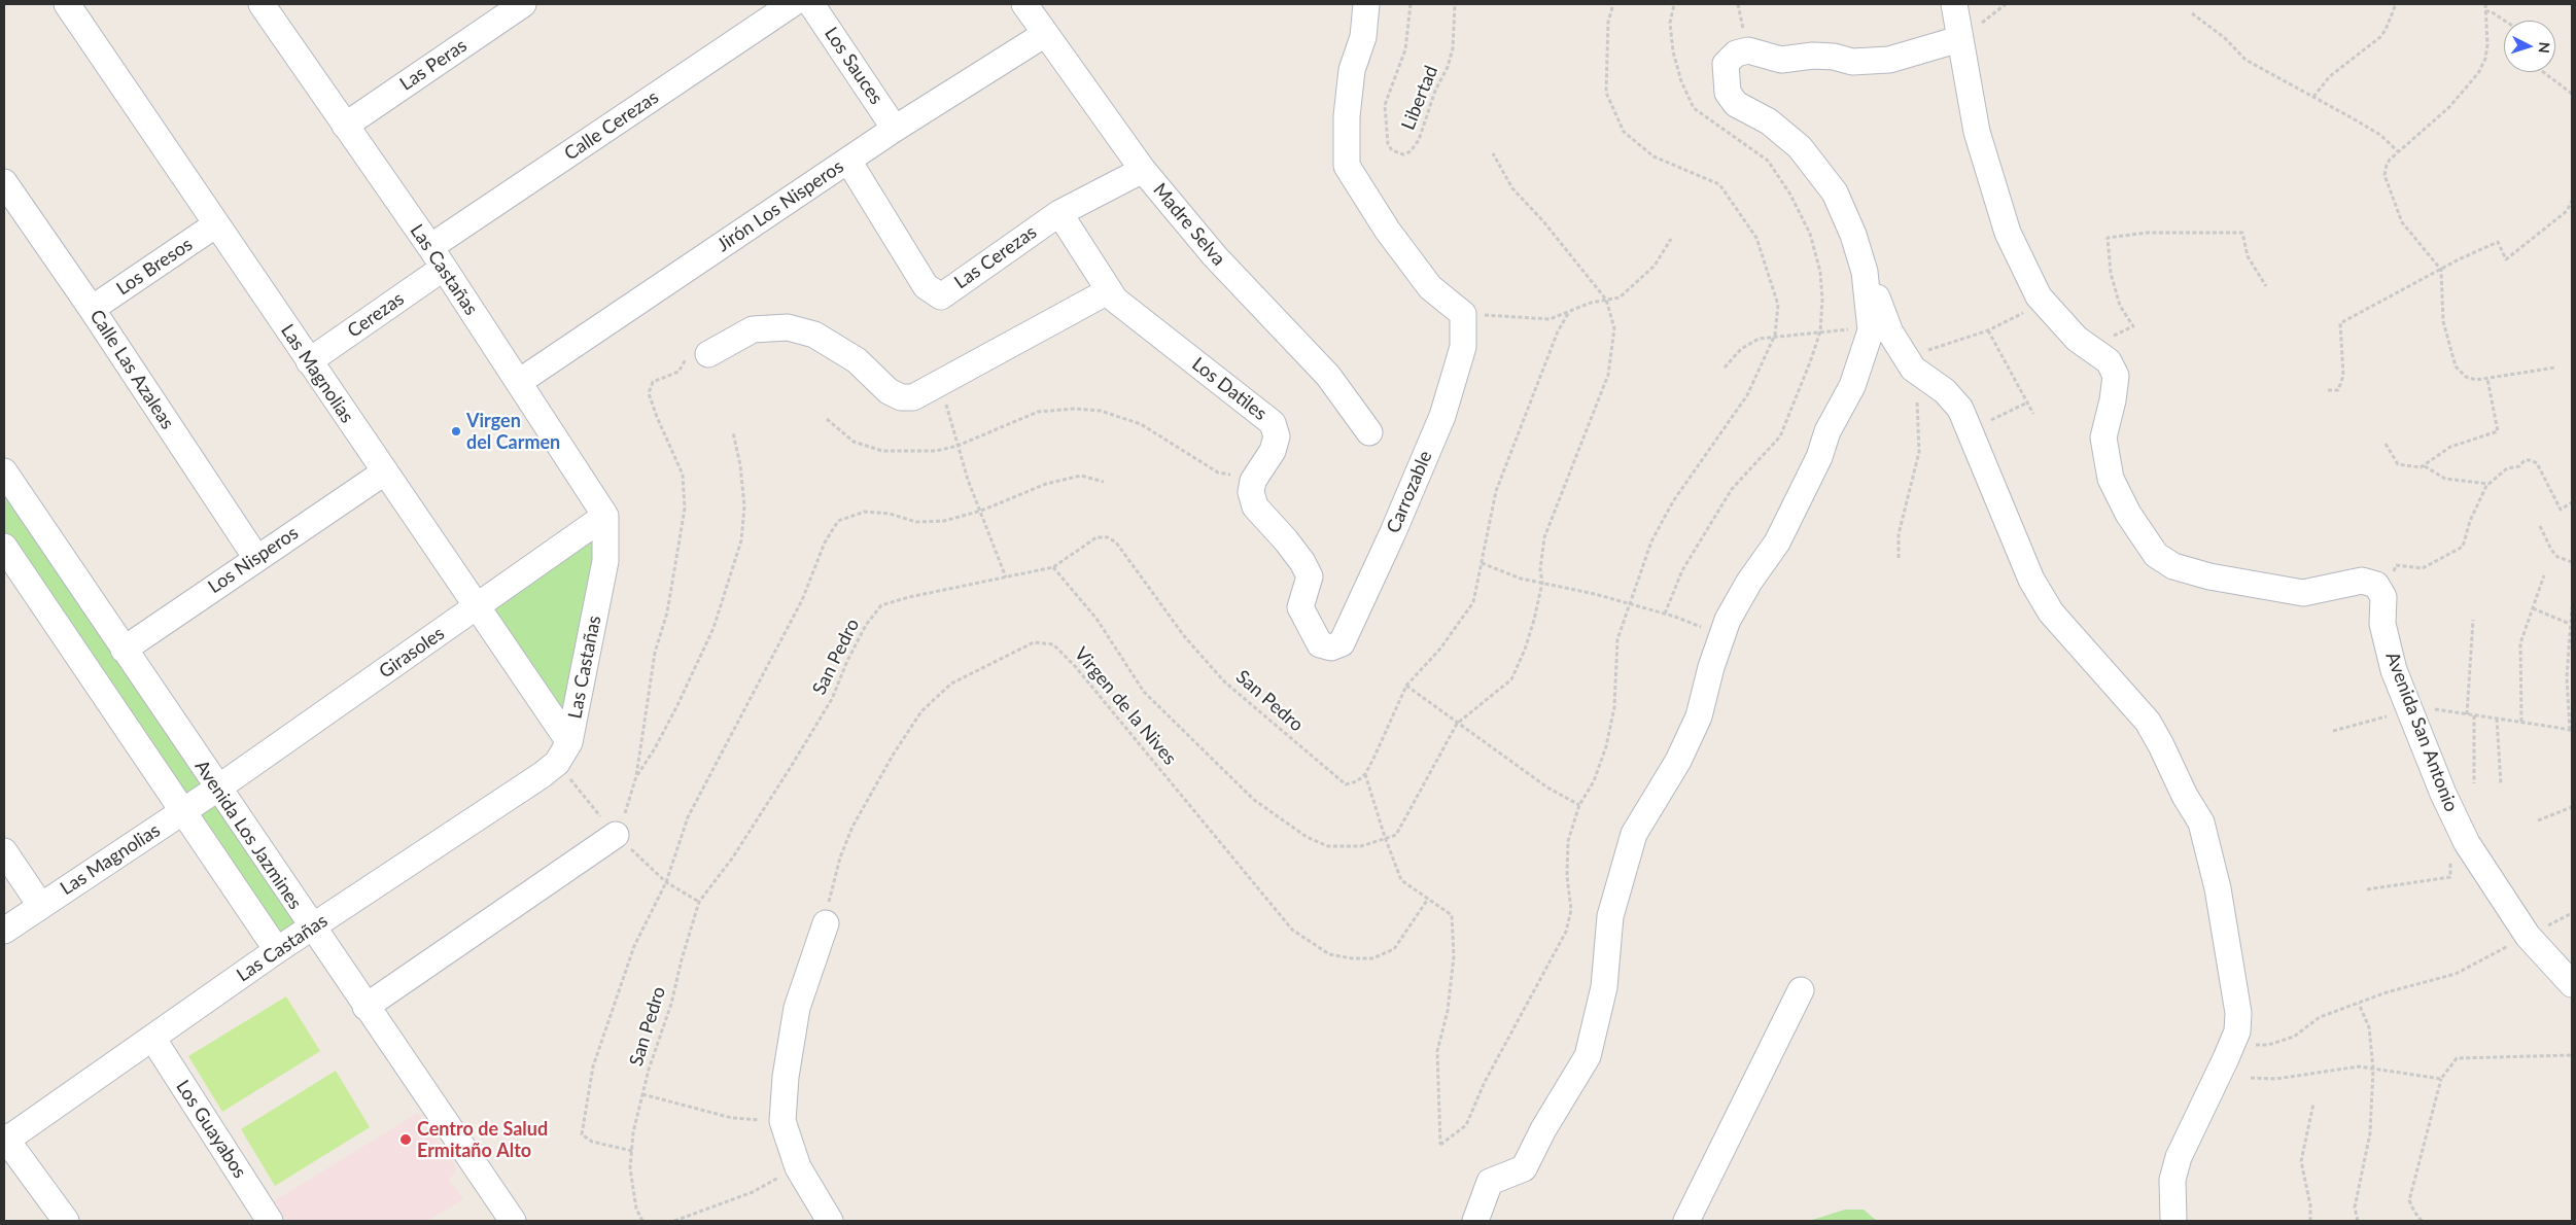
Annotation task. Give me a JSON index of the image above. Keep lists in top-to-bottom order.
{
  "streets": {
    "street": [
      "Las Peras",
      "Los Sauces",
      "Calle Cerezas",
      "Jirón Los Nisperos",
      "Madre Selva",
      "Las Cerezas",
      "Los Bresos",
      "Las Castañas",
      "Cerezas",
      "Calle Las Azaleas",
      "Las Magnolias",
      "Los Datiles",
      "Carrozable",
      "Los Nisperos",
      "Girasoles",
      "Avenida San Antonio",
      "Avenida Los Jazmines",
      "Los Guayabos"
    ],
    "path": ["Libertad", "San Pedro", "Virgen de la Nives"]
  },
  "crossings": [
    ["Las Peras", "Las Castañas"],
    ["Los Sauces", "Jirón Los Nisperos"],
    ["Calle Cerezas", "Las Castañas"],
    ["Calle Cerezas", "Cerezas"],
    ["Jirón Los Nisperos", "Madre Selva"],
    ["Jirón Los Nisperos", "Las Cerezas"],
    ["Jirón Los Nisperos", "Las Castañas"],
    ["Madre Selva", "Las Cerezas"],
    ["Las Cerezas", "Los Datiles"],
    ["Los Bresos", "Calle Las Azaleas"],
    ["Los Bresos", "Las Magnolias"],
    ["Las Castañas", "Cerezas"],
    ["Las Castañas", "Las Magnolias"],
    ["Las Castañas", "Girasoles"],
    ["Las Castañas", "Avenida Los Jazmines"],
    ["Las Castañas", "Los Guayabos"],
    ["Cerezas", "Las Magnolias"],
    ["Calle Las Azaleas", "Los Nisperos"],
    ["Las Magnolias", "Los Nisperos"],
    ["Las Magnolias", "Girasoles"],
    ["Las Magnolias", "Avenida Los Jazmines"],
    ["Los Datiles", "Carrozable"],
    ["Los Nisperos", "Avenida Los Jazmines"],
    ["Girasoles", "Avenida Los Jazmines"]
  ],
  "places": ["Virgen del Carmen", "Centro de Salud Ermitaño Alto"],
  "north": "right"
}
